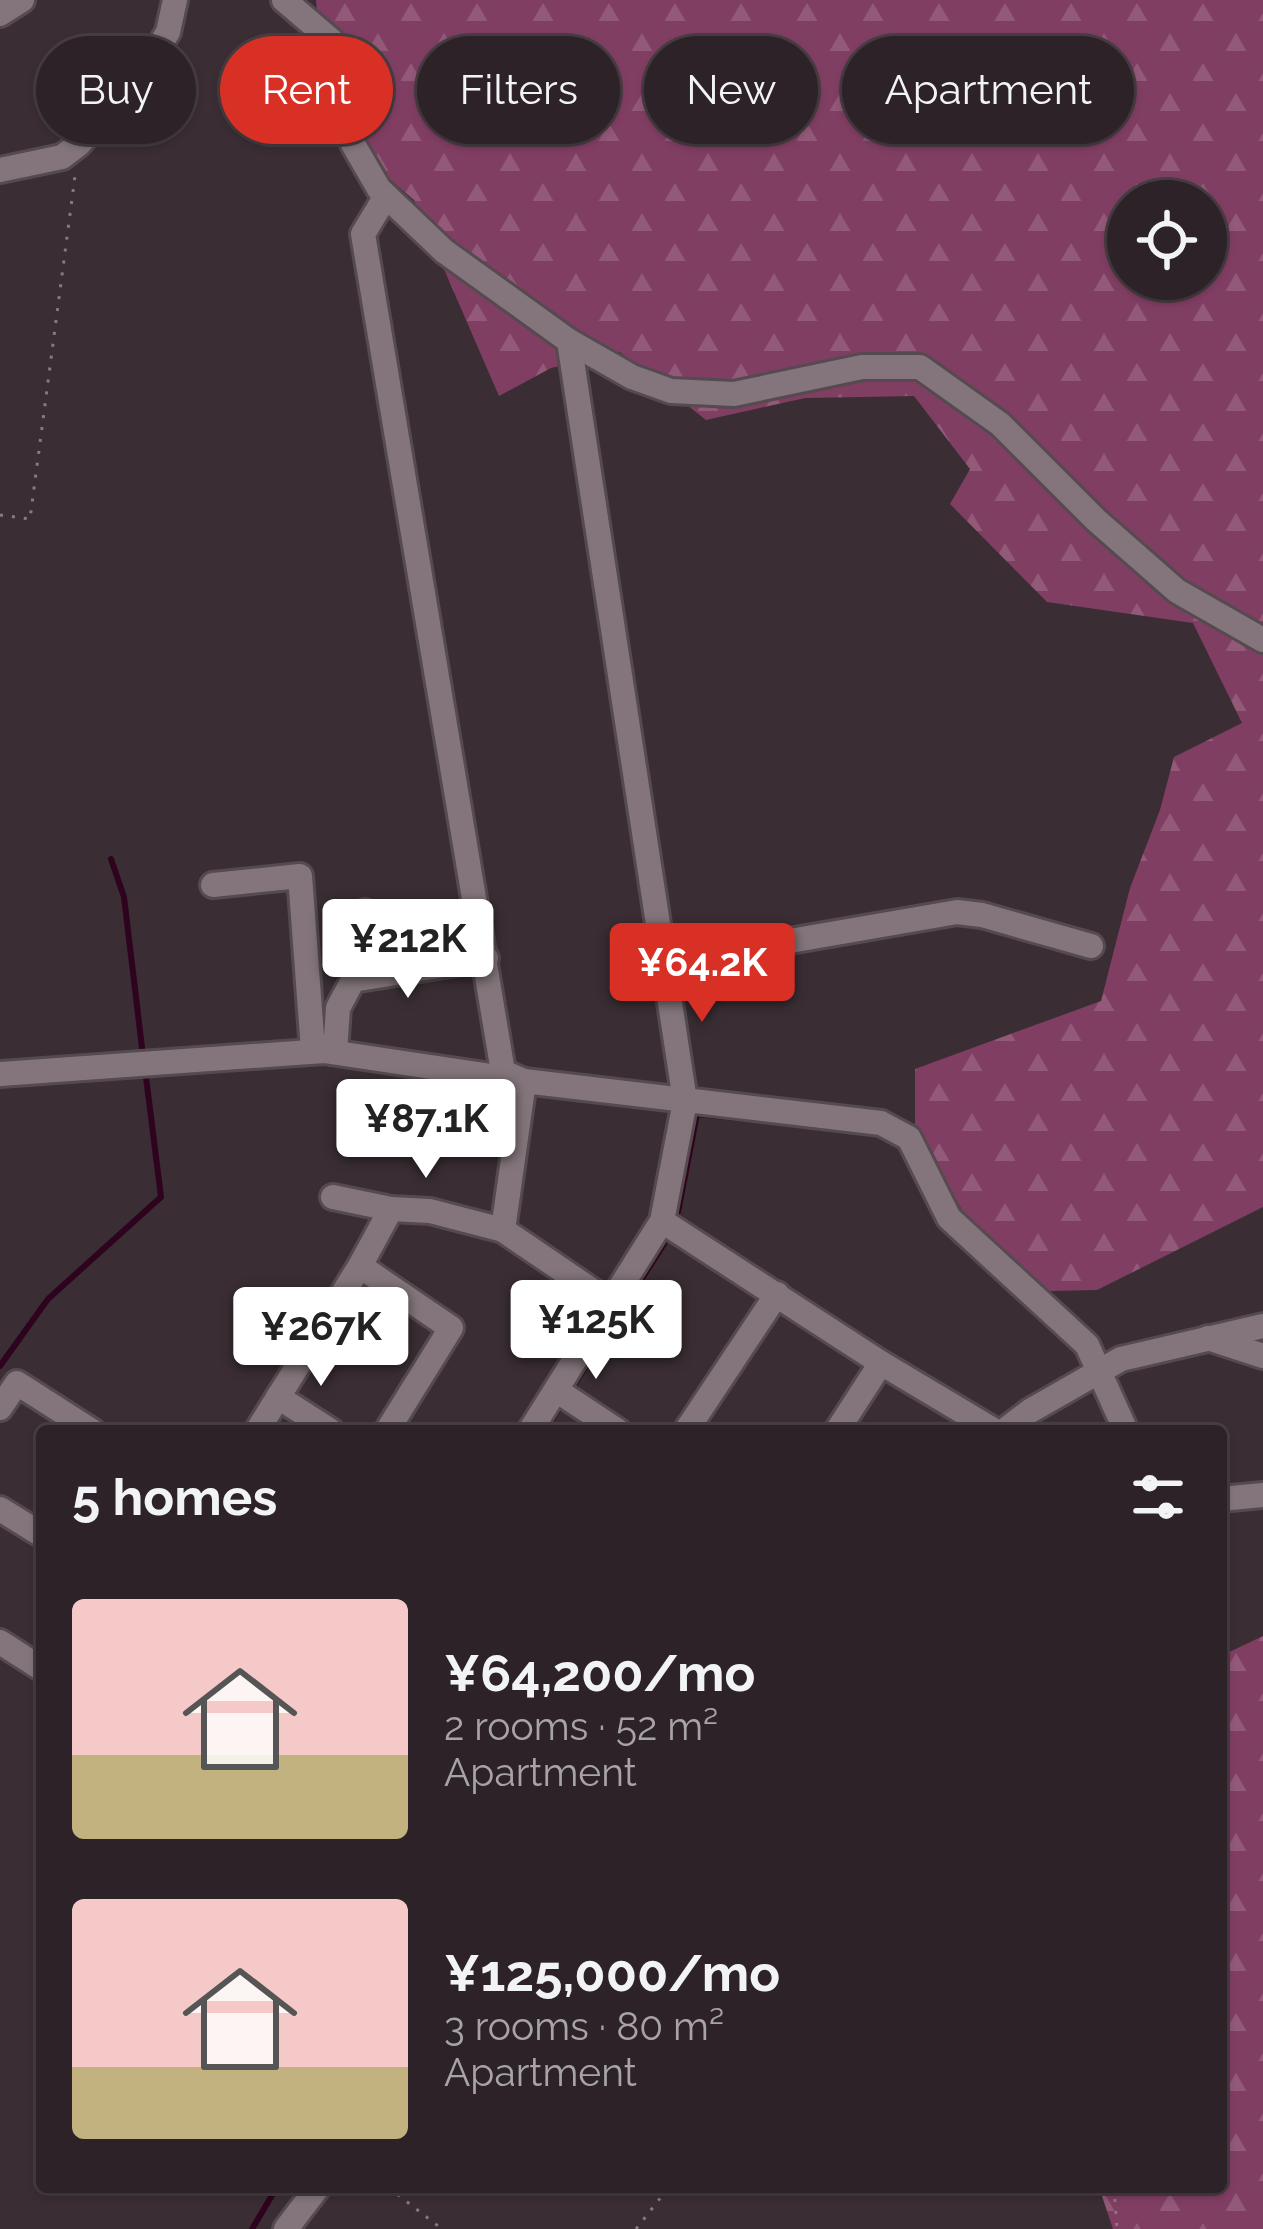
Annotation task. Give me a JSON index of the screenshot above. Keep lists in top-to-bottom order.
{
  "page": {
    "chip": [
      "Buy",
      "Rent",
      "Filters",
      "New",
      "Apartment"
    ],
    "price": [
      "¥212K",
      "¥64.2K",
      "¥87.1K",
      "¥125K",
      "¥267K"
    ],
    "heading": "5 homes",
    "list": [
      {
        "name": "¥64,200/mo",
        "note": "2 rooms · 52 m² · Apartment"
      },
      {
        "name": "¥125,000/mo",
        "note": "3 rooms · 80 m² · Apartment"
      }
    ]
  }
}
